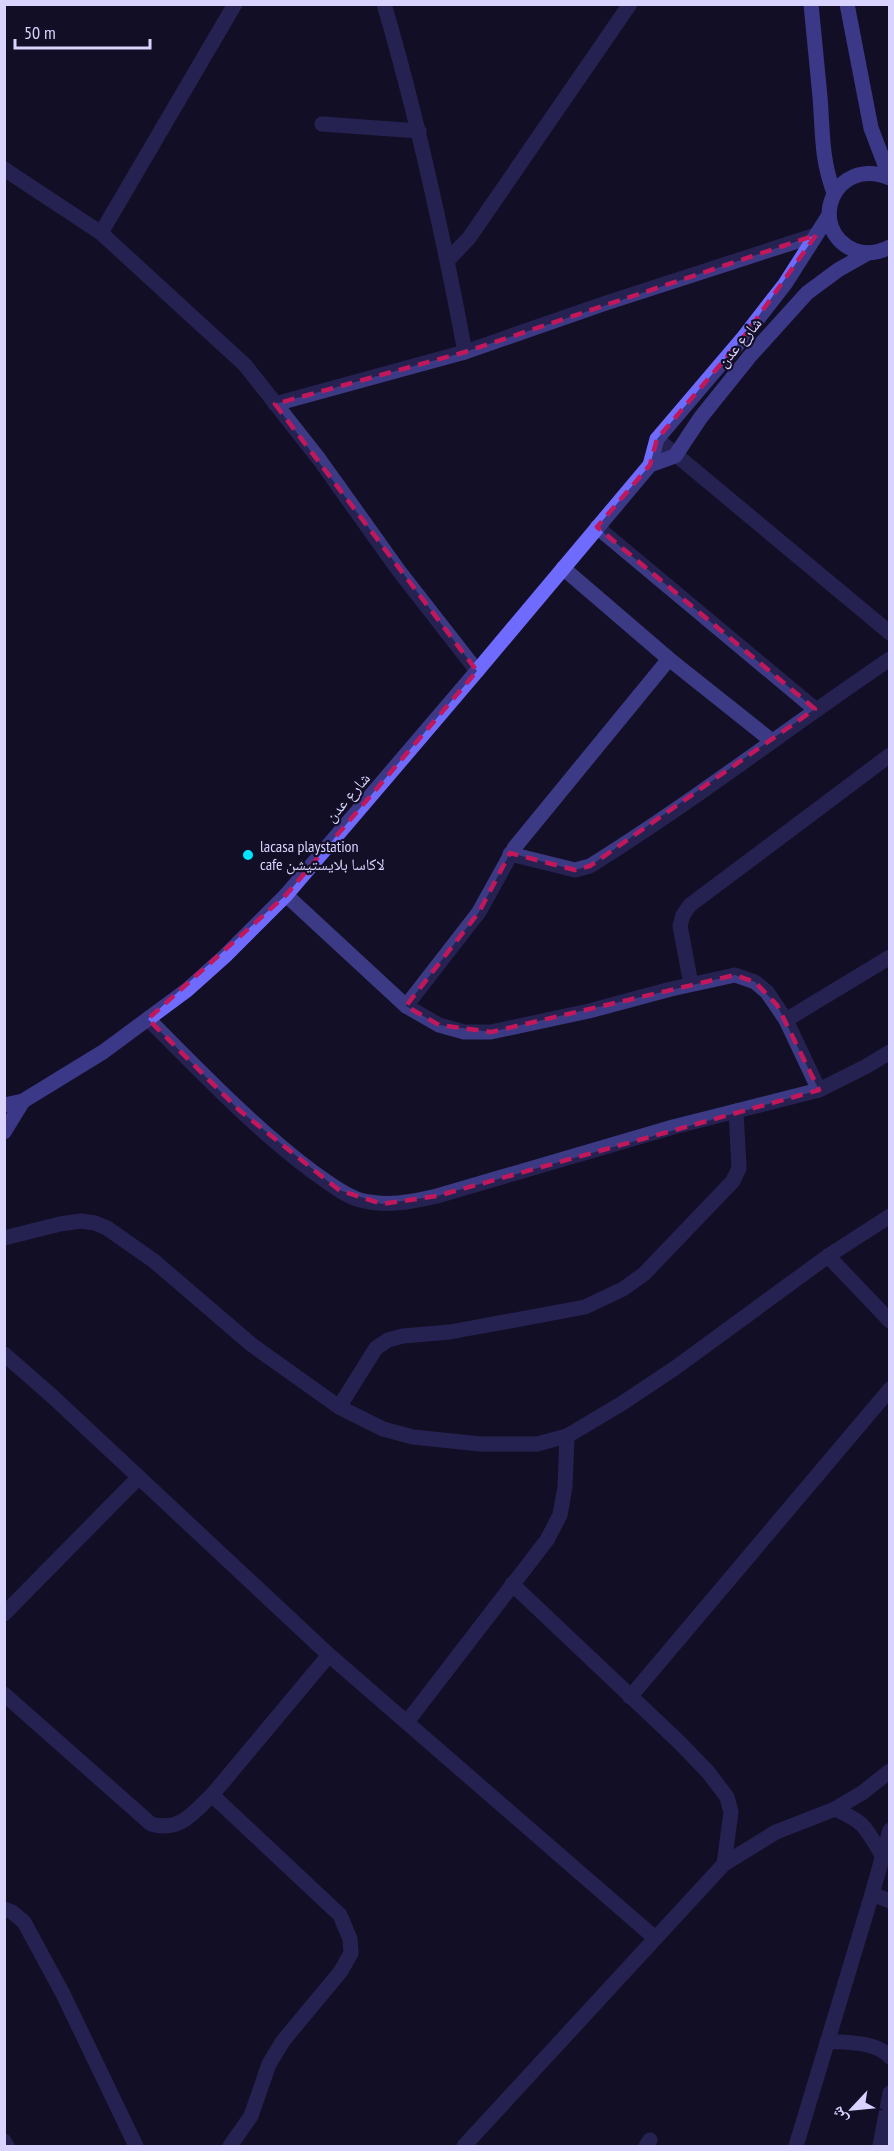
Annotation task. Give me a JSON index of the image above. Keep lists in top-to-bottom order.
{
  "streets": {
    "street": ["شارع عدن"]
  },
  "places": ["lacasa playstation cafe لاكاسا بلايستيشن"],
  "scale_bar": "50 m",
  "north": "bottom left"
}
